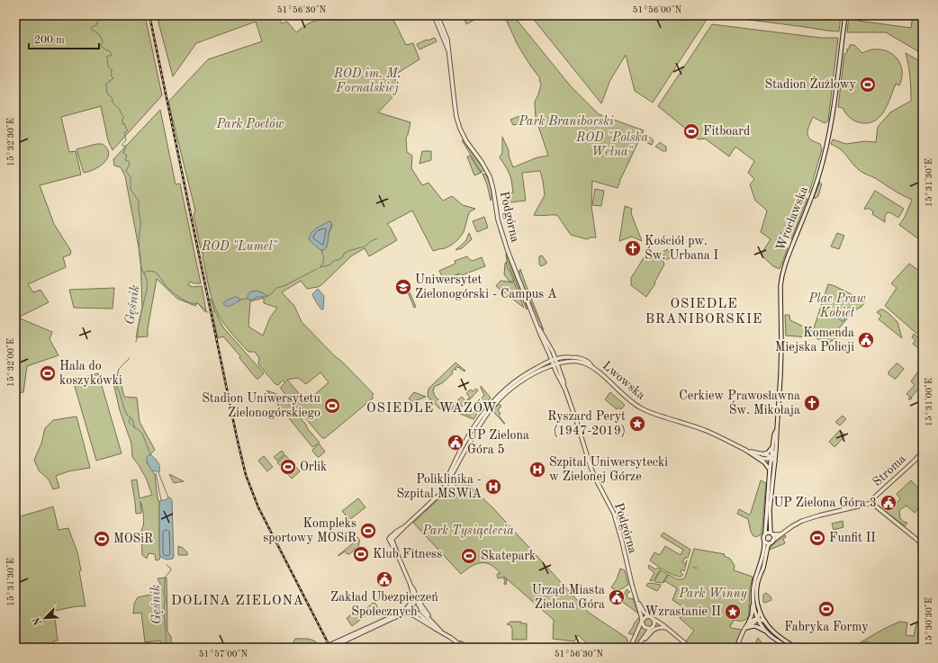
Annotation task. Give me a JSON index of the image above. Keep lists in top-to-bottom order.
{
  "streets": {
    "street": [
      "Podgórna",
      "Wrocławska",
      "Lwowska",
      "Stroma"
    ]
  },
  "crossings": [
    ["Podgórna", "Lwowska"],
    ["Wrocławska", "Lwowska"]
  ],
  "districts": ["OSIEDLE BRANIBORSKIE", "OSIEDLE WAZÓW", "DOLINA ZIELONA"],
  "water": ["Gęśnik"],
  "parks": [
    "ROD im. M. Fornalskiej",
    "Park Braniborski",
    "Park Poetów",
    "ROD \"Polska Wełna\"",
    "ROD \"Lumel\"",
    "Plac Praw Kobiet",
    "Park Tysiąclecia",
    "Park Winny"
  ],
  "places": {
    "sports": [
      "Stadion Żużlowy",
      "Fitboard",
      "Hala do koszykówki",
      "Stadion Uniwersytetu Zielonogórskiego",
      "Orlik",
      "Kompleks sportowy MOSiR",
      "Funfit II",
      "MOSiR",
      "Klub Fitness",
      "Skatepark",
      "Fabryka Formy"
    ],
    "church": ["Kościół pw. Św. Urbana I", "Cerkiew Prawosławna Św. Mikołaja"],
    "school or university": ["Uniwersytet Zielonogórski - Campus A"],
    "public building": [
      "Komenda Miejska Policji",
      "UP Zielona Góra 5",
      "UP Zielona Góra 3",
      "Zakład Ubezpieczeń Społecznych",
      "Urząd Miasta Zielona Góra"
    ],
    "place": ["Ryszard Peryt (1947-2019)", "Wzrastanie II"],
    "hospital": ["Szpital Uniwersytecki w Zielonej Górze", "Poliklinika - Szpital MSWiA"]
  },
  "scale_bar": "200 m",
  "north": "bottom left",
  "coordinates": [
    "51°56'30\"N",
    "51°56'00\"N",
    "15°32'30\"E",
    "15°31'30\"E",
    "15°32'00\"E",
    "15°31'00\"E",
    "15°30'30\"E",
    "51°57'00\"N"
  ]
}
